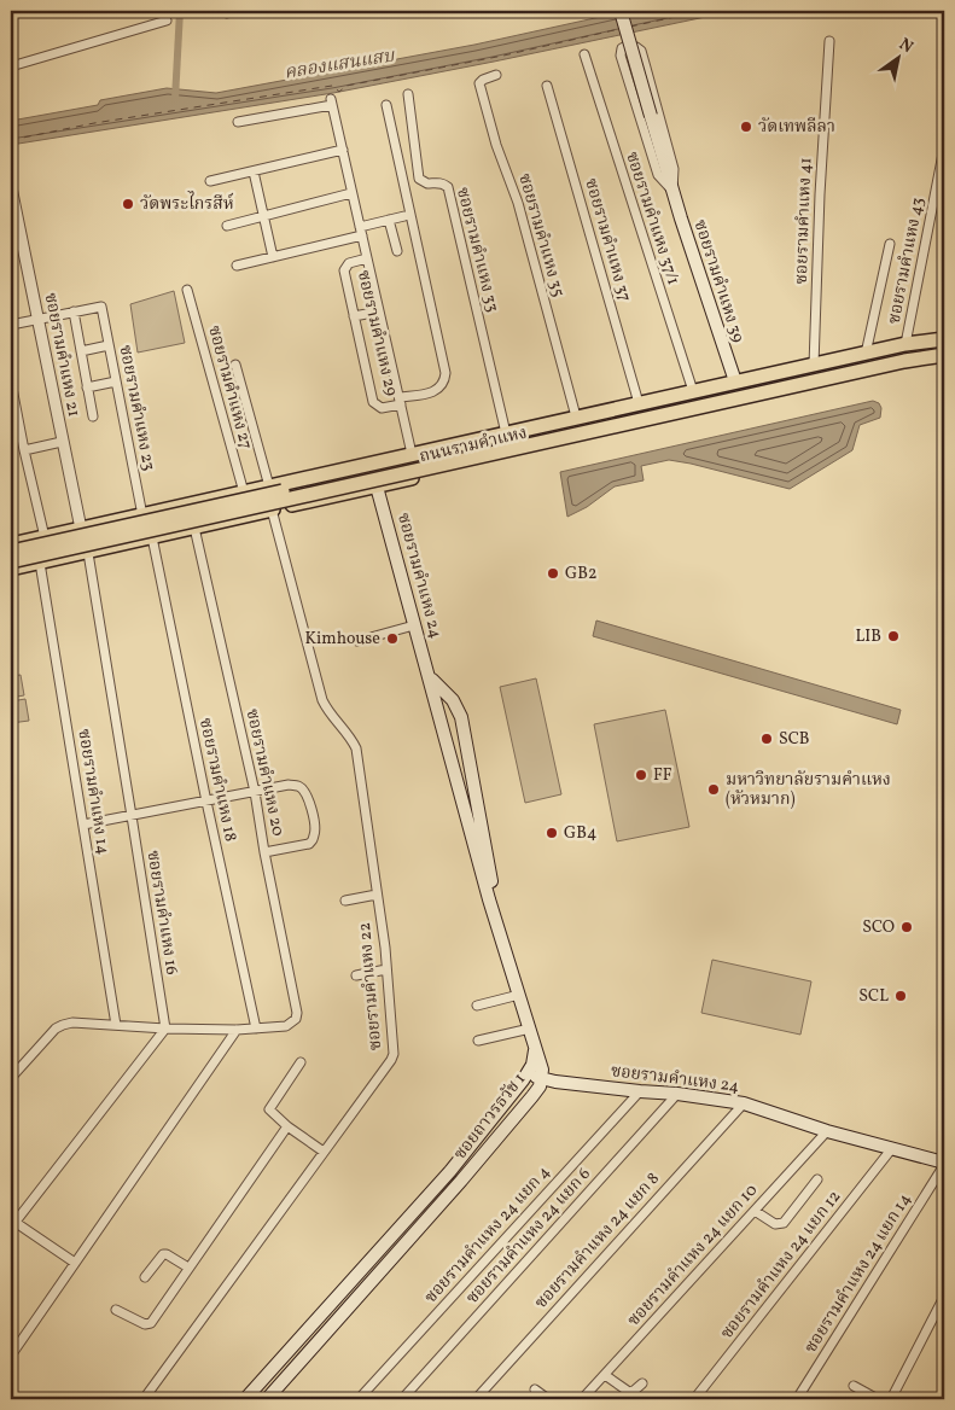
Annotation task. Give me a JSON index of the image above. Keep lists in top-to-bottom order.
{
  "streets": {
    "main road": [
      "ซอยรามคำแหง 39",
      "ถนนรามคำแหง",
      "ซอยรามคำแหง 24",
      "ซอยถาวรธวัช 1"
    ],
    "street": [
      "ซอยรามคำแหง 37/1",
      "ซอยรามคำแหง 41",
      "ซอยรามคำแหง 35",
      "ซอยรามคำแหง 37",
      "ซอยรามคำแหง 33",
      "ซอยรามคำแหง 43",
      "ซอยรามคำแหง 29",
      "ซอยรามคำแหง 21",
      "ซอยรามคำแหง 27",
      "ซอยรามคำแหง 23",
      "ซอยรามคำแหง 20",
      "ซอยรามคำแหง 18",
      "ซอยรามคำแหง 14",
      "ซอยรามคำแหง 16",
      "ซอยรามคำแหง 22",
      "ซอยรามคำแหง 24 แยก 4",
      "ซอยรามคำแหง 24 แยก 6",
      "ซอยรามคำแหง 24 แยก 8",
      "ซอยรามคำแหง 24 แยก 10",
      "ซอยรามคำแหง 24 แยก 12",
      "ซอยรามคำแหง 24 แยก 14"
    ]
  },
  "crossings": [
    ["ซอยรามคำแหง 37/1", "ถนนรามคำแหง"],
    ["ซอยรามคำแหง 41", "ถนนรามคำแหง"],
    ["ซอยรามคำแหง 35", "ถนนรามคำแหง"],
    ["ซอยรามคำแหง 37", "ถนนรามคำแหง"],
    ["ซอยรามคำแหง 33", "ถนนรามคำแหง"],
    ["ซอยรามคำแหง 43", "ถนนรามคำแหง"],
    ["ซอยรามคำแหง 39", "ถนนรามคำแหง"],
    ["ซอยรามคำแหง 29", "ถนนรามคำแหง"],
    ["ซอยรามคำแหง 21", "ถนนรามคำแหง"],
    ["ซอยรามคำแหง 27", "ถนนรามคำแหง"],
    ["ซอยรามคำแหง 23", "ถนนรามคำแหง"],
    ["ถนนรามคำแหง", "ซอยรามคำแหง 24"],
    ["ถนนรามคำแหง", "ซอยรามคำแหง 20"],
    ["ถนนรามคำแหง", "ซอยรามคำแหง 18"],
    ["ถนนรามคำแหง", "ซอยรามคำแหง 14"],
    ["ถนนรามคำแหง", "ซอยรามคำแหง 16"],
    ["ถนนรามคำแหง", "ซอยรามคำแหง 22"],
    ["ซอยรามคำแหง 24", "ซอยถาวรธวัช 1"],
    ["ซอยรามคำแหง 24", "ซอยรามคำแหง 24 แยก 4"],
    ["ซอยรามคำแหง 24", "ซอยรามคำแหง 24 แยก 6"],
    ["ซอยรามคำแหง 24", "ซอยรามคำแหง 24 แยก 8"],
    ["ซอยรามคำแหง 24", "ซอยรามคำแหง 24 แยก 10"],
    ["ซอยรามคำแหง 24", "ซอยรามคำแหง 24 แยก 12"],
    ["ซอยรามคำแหง 24", "ซอยรามคำแหง 24 แยก 14"],
    ["ซอยรามคำแหง 20", "ซอยรามคำแหง 18"]
  ],
  "water": ["คลองแสนแสบ"],
  "places": [
    "วัดเทพลีลา",
    "วัดพระไกรสีห์",
    "GB2",
    "LIB",
    "Kimhouse",
    "SCB",
    "FF",
    "มหาวิทยาลัยรามคำแหง (หัวหมาก)",
    "GB4",
    "SCO",
    "SCL"
  ],
  "north": "top right"
}
